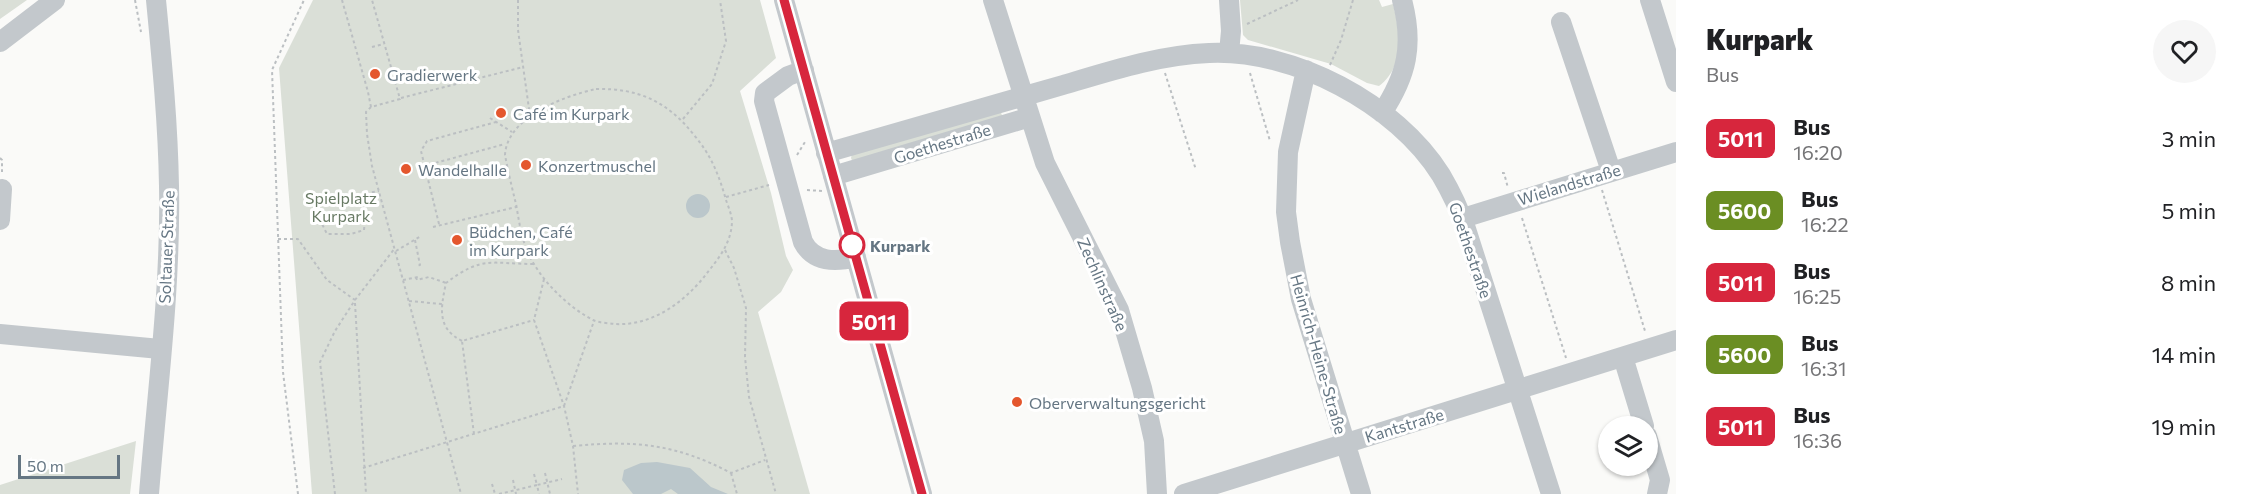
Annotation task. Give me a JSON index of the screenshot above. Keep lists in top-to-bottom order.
{
  "streets": {
    "street": [
      "Goethestraße",
      "Wielandstraße",
      "Soltauer Straße",
      "Zechlinstraße",
      "Heinrich-Heine-Straße",
      "Kantstraße"
    ]
  },
  "crossings": [
    ["Goethestraße", "Wielandstraße"],
    ["Goethestraße", "Zechlinstraße"],
    ["Goethestraße", "Heinrich-Heine-Straße"],
    ["Goethestraße", "Kantstraße"],
    ["Heinrich-Heine-Straße", "Kantstraße"]
  ],
  "parks": ["Spielplatz Kurpark"],
  "places": [
    "Gradierwerk",
    "Café im Kurpark",
    "Konzertmuschel",
    "Wandelhalle",
    "Büdchen, Café im Kurpark",
    "Kurpark",
    "Oberverwaltungsgericht"
  ],
  "lines": ["bus line 5011"],
  "scale_bar": "50 m",
  "page": {
    "on_map": "5011",
    "heading": ["Kurpark", "Bus"],
    "list": [
      {
        "mark": "5011",
        "name": "Bus",
        "note": "16:20",
        "value": "3 min"
      },
      {
        "mark": "5600",
        "name": "Bus",
        "note": "16:22",
        "value": "5 min"
      },
      {
        "mark": "5011",
        "name": "Bus",
        "note": "16:25",
        "value": "8 min"
      },
      {
        "mark": "5600",
        "name": "Bus",
        "note": "16:31",
        "value": "14 min"
      },
      {
        "mark": "5011",
        "name": "Bus",
        "note": "16:36",
        "value": "19 min"
      }
    ],
    "scale": "50 m"
  }
}
